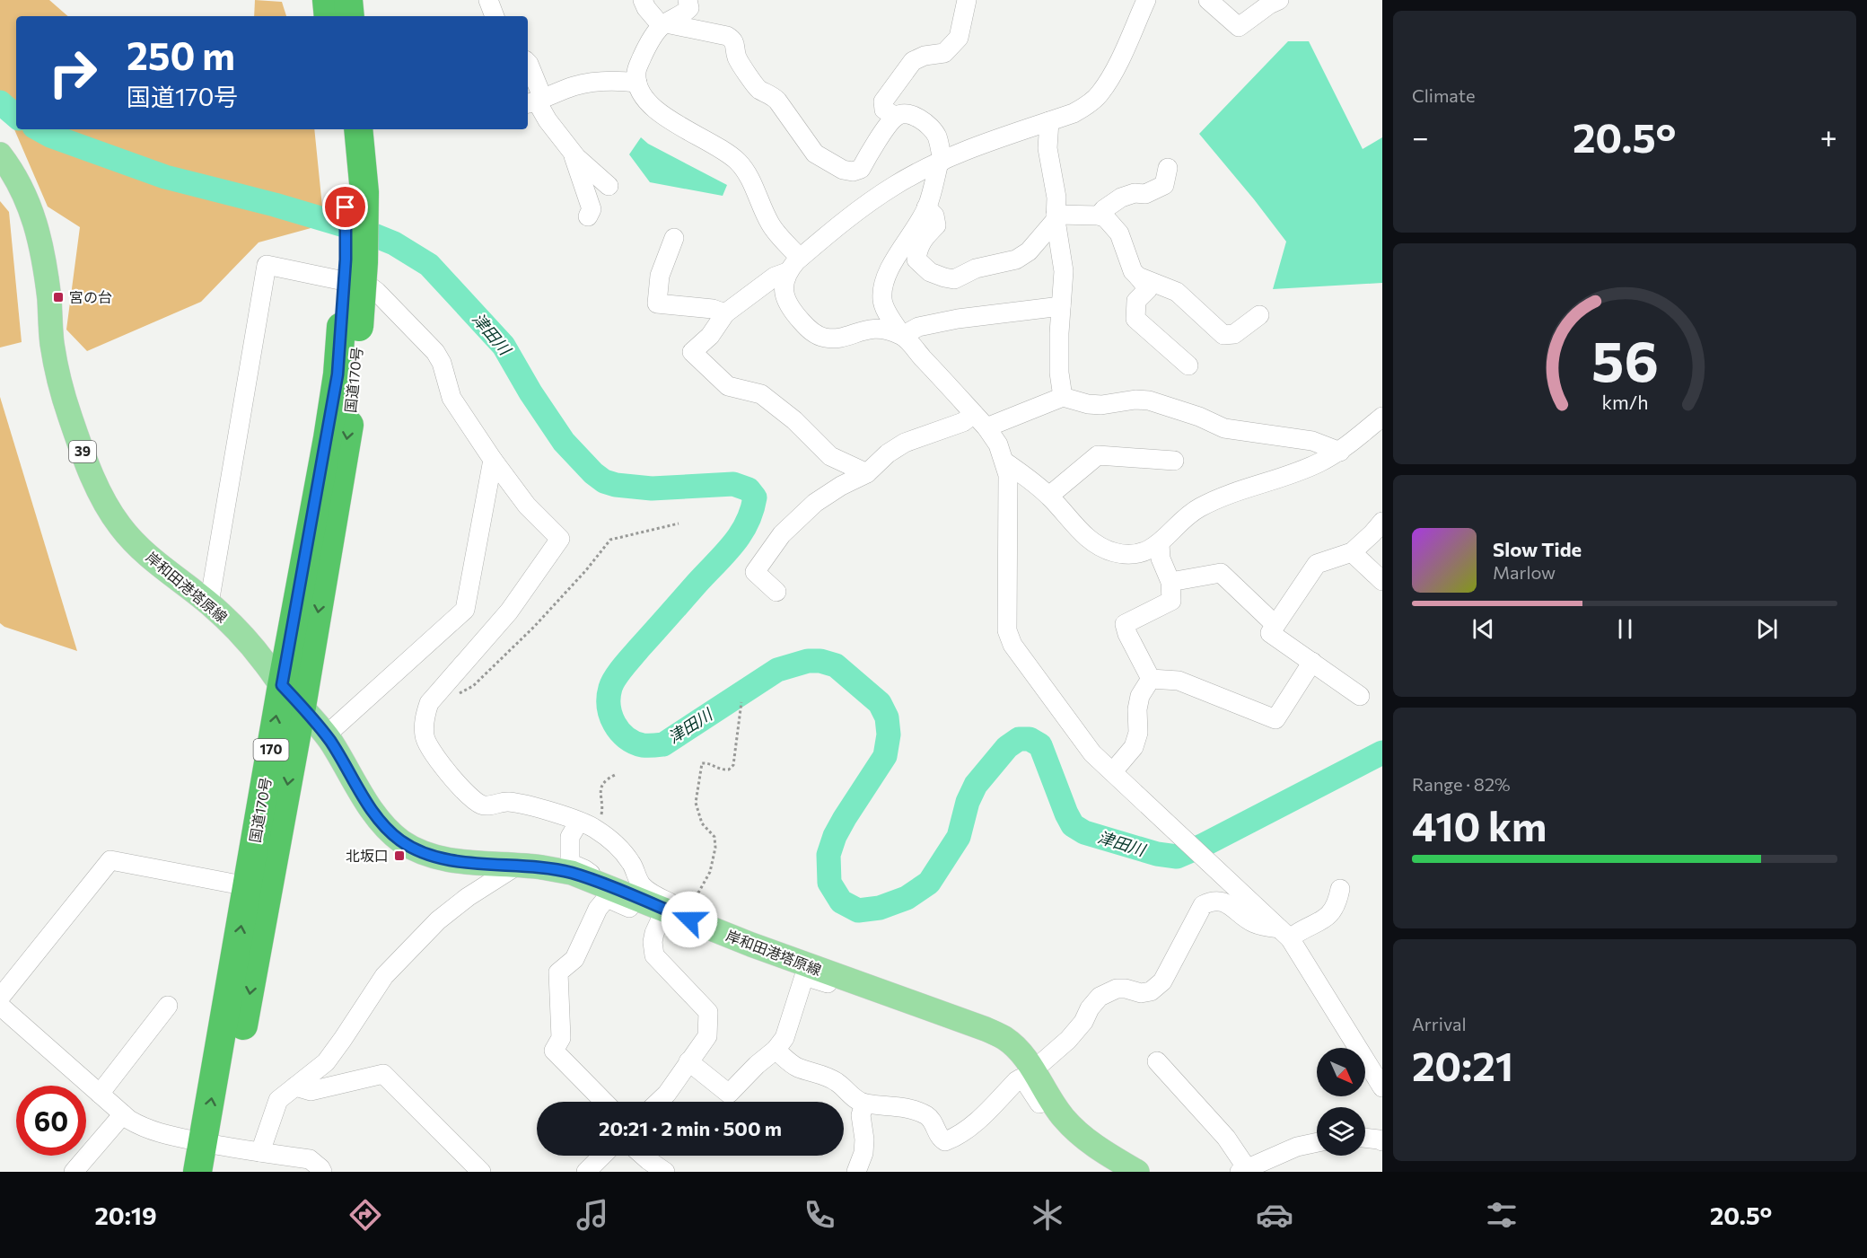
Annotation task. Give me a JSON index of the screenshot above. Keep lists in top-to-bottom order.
{
  "streets": {
    "highway": ["国道170号", "170"],
    "main road": ["39", "岸和田港塔原線"]
  },
  "crossings": [
    ["国道170号", "岸和田港塔原線"]
  ],
  "water": ["津田川"],
  "places": {
    "transit": ["宮の台", "北坂口"]
  },
  "north": "bottom right",
  "page": {
    "tile": [
      "Climate",
      ["Range · 82%", "410 km"],
      ["Arrival", "20:21"]
    ],
    "turn": ["250 m", "国道170号"],
    "heat": ["−", "20.5°", "+"],
    "song": ["Slow Tide", "Marlow"],
    "limit": "60",
    "trip": "20:21 · 2 min · 500 m",
    "tabs": ["20:19", "20.5°"],
    "gauge": ["56", "km/h"]
  }
}
